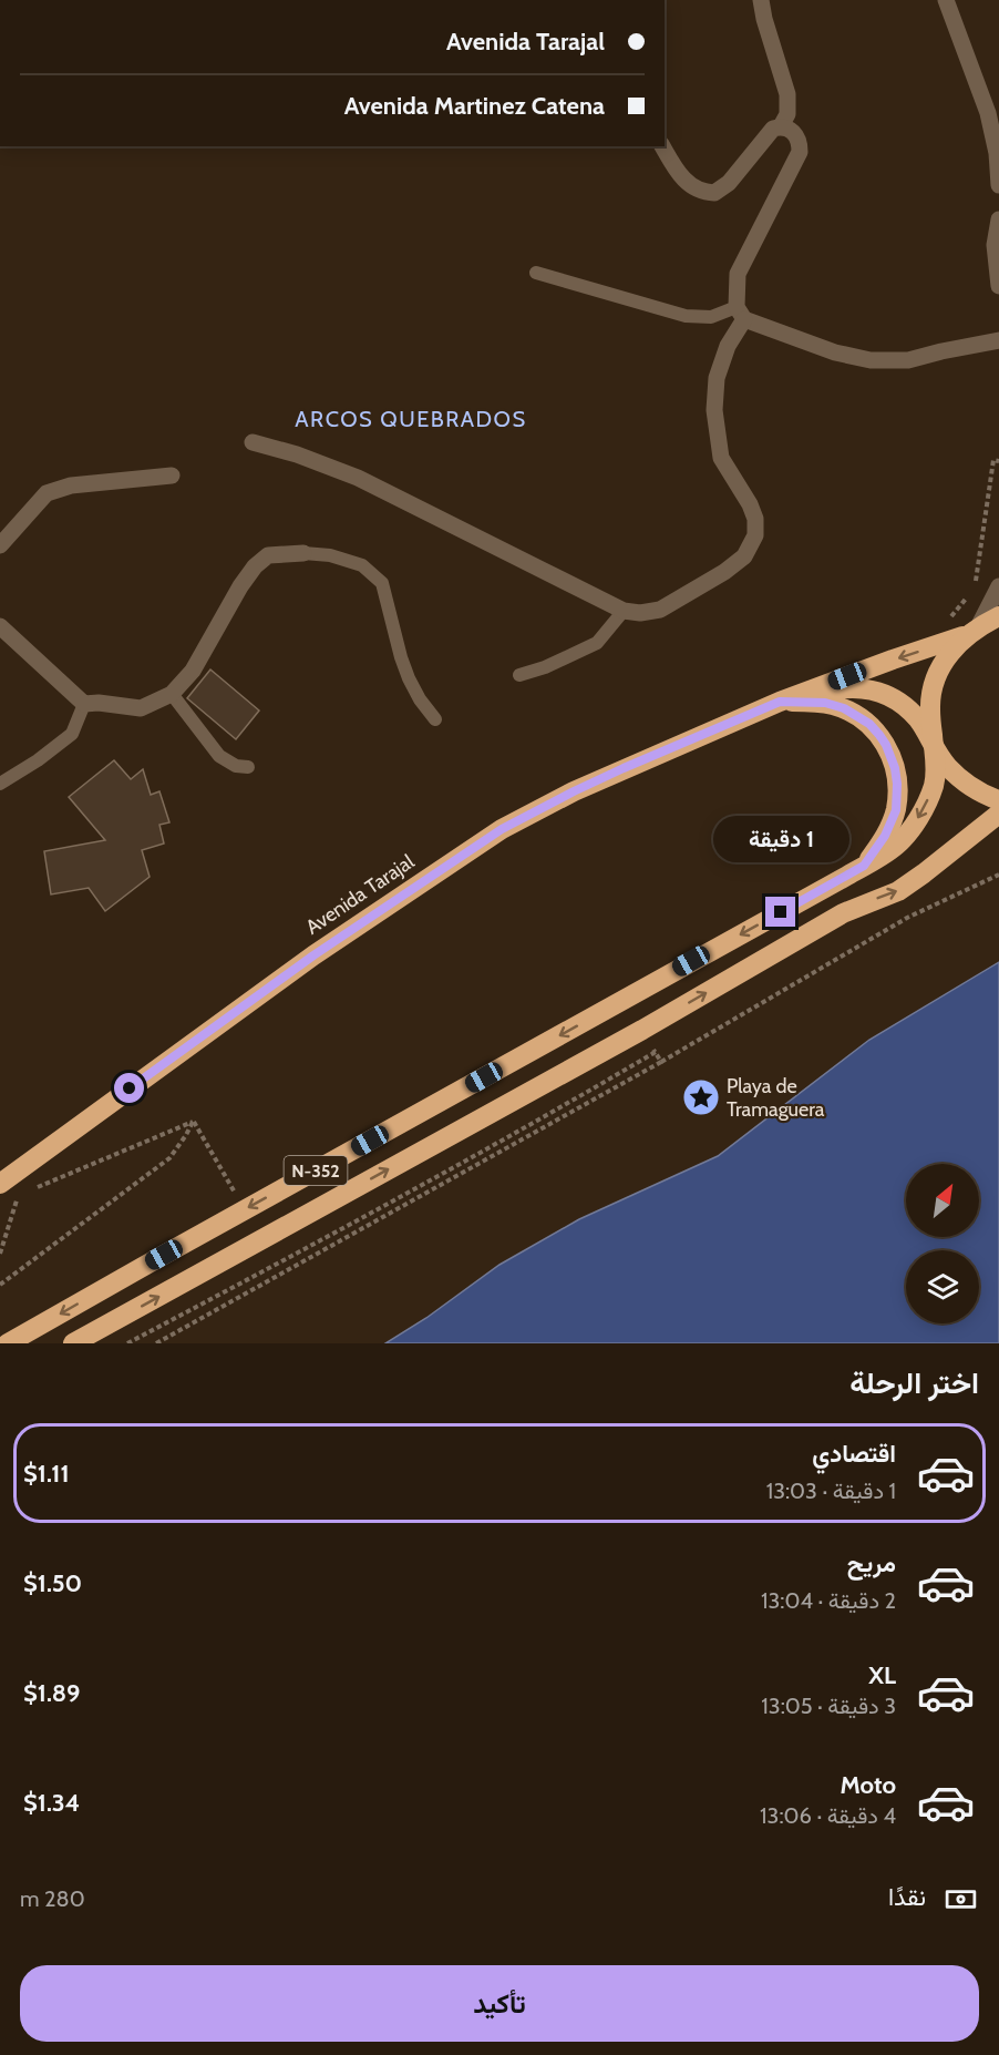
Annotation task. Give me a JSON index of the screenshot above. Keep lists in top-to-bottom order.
{
  "streets": {
    "highway": ["Avenida Tarajal", "N-352"]
  },
  "crossings": [
    ["Avenida Tarajal", "N-352"]
  ],
  "districts": ["ARCOS QUEBRADOS"],
  "places": {
    "place": ["Playa de Tramaguera"]
  },
  "north": "top right",
  "page": {
    "banner": ["Avenida Tarajal", "Avenida Martinez Catena"],
    "bubble": "1 دقيقة",
    "heading": "اختر الرحلة",
    "list": [
      {
        "name": "اقتصادي",
        "note": "1 دقيقة · 13:03",
        "value": "$1.11"
      },
      {
        "name": "مريح",
        "note": "2 دقيقة · 13:04",
        "value": "$1.50"
      },
      {
        "name": "XL",
        "note": "3 دقيقة · 13:05",
        "value": "$1.89"
      },
      {
        "name": "Moto",
        "note": "4 دقيقة · 13:06",
        "value": "$1.34"
      }
    ],
    "pay": ["نقدًا", "280 m"],
    "buttons": "تأكيد"
  }
}
